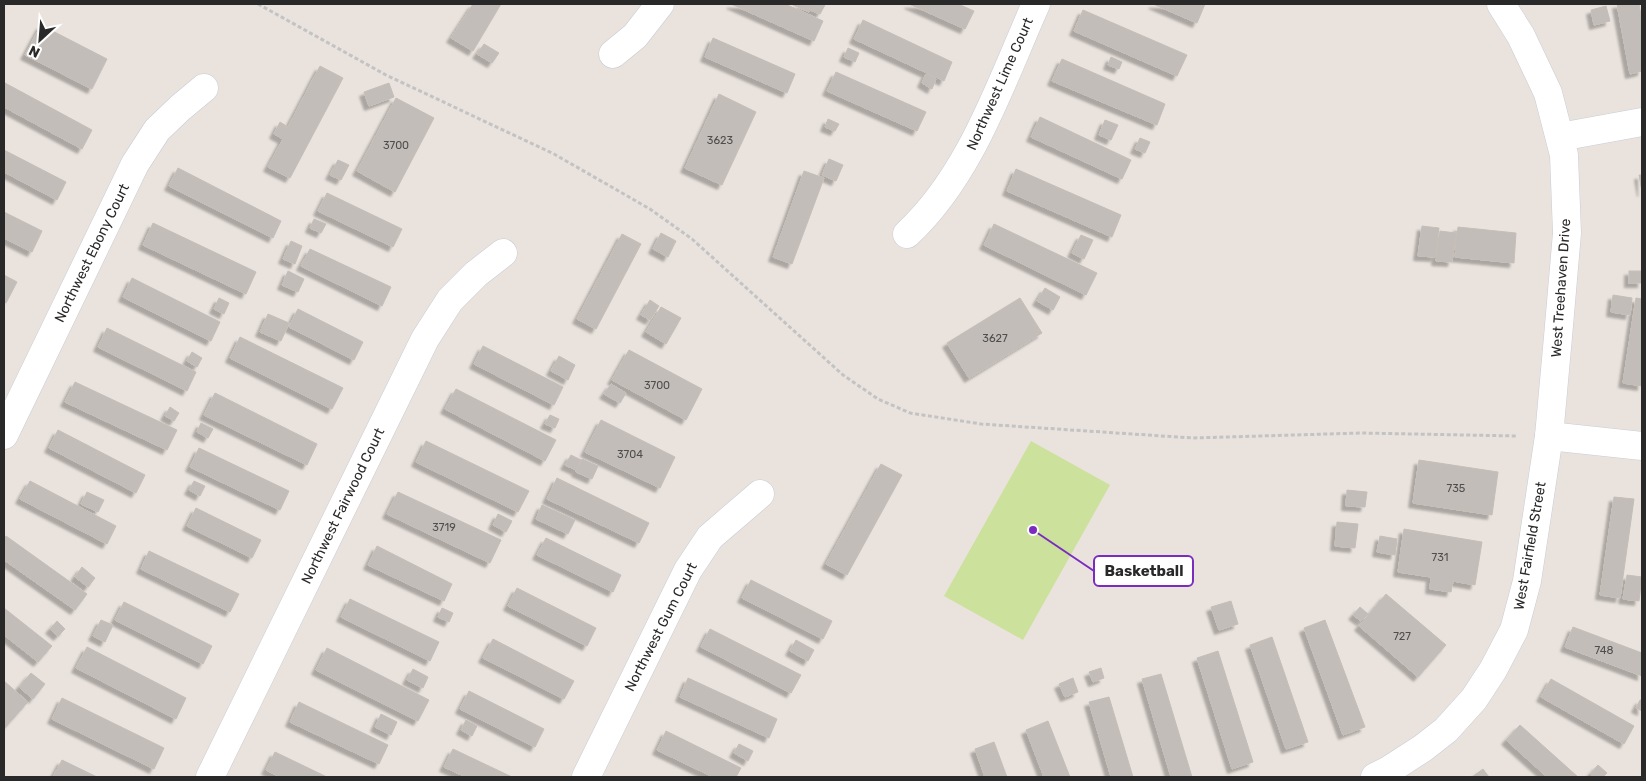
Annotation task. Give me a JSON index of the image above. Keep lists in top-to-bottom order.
{
  "streets": {
    "lane": [
      "Northwest Lime Court",
      "Northwest Ebony Court",
      "West Treehaven Drive",
      "Northwest Fairwood Court",
      "West Fairfield Street",
      "Northwest Gum Court"
    ]
  },
  "crossings": [
    ["West Treehaven Drive", "West Fairfield Street"]
  ],
  "places": ["Basketball"],
  "house_numbers": [
    "3623",
    "3700",
    "3627",
    "3700",
    "3704",
    "735",
    "3719",
    "731",
    "727",
    "748"
  ],
  "north": "bottom left"
}
